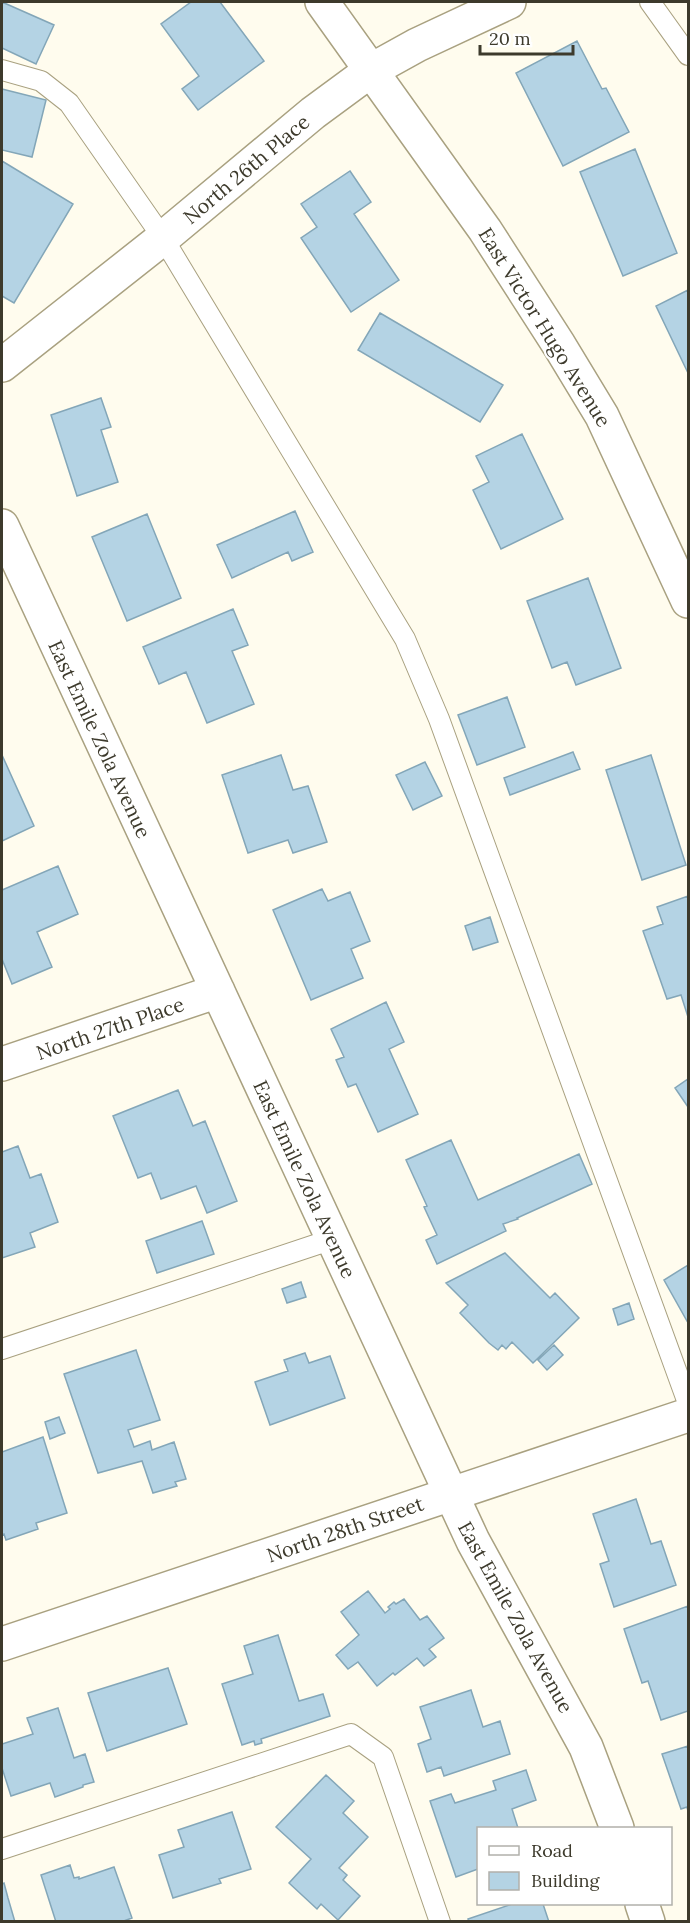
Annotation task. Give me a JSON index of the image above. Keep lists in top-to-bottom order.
{
  "streets": {
    "street": [
      "North 26th Place",
      "East Victor Hugo Avenue",
      "East Emile Zola Avenue",
      "North 27th Place",
      "North 28th Street"
    ]
  },
  "crossings": [
    ["North 26th Place", "East Victor Hugo Avenue"],
    ["East Emile Zola Avenue", "North 27th Place"],
    ["East Emile Zola Avenue", "North 28th Street"]
  ],
  "legend": ["Road", "Building"],
  "scale_bar": "20 m"
}
